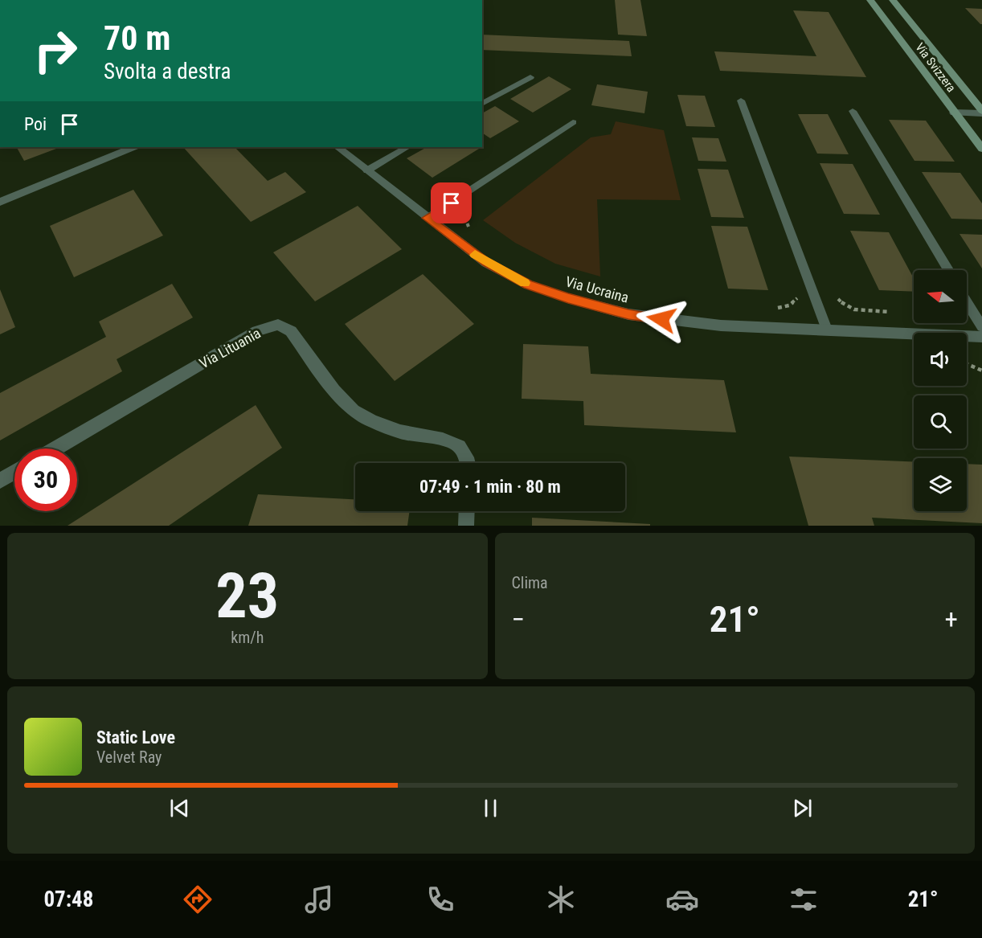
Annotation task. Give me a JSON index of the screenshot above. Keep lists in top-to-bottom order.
{
  "streets": {
    "main road": ["Via Svizzera"],
    "street": ["Via Ucraina", "Via Lituania"]
  },
  "north": "left",
  "page": {
    "turn": ["70 m", "Svolta a destra"],
    "then": "Poi",
    "limit": "30",
    "trip": "07:49 · 1 min · 80 m",
    "tile": [
      ["23", "km/h"],
      "Clima"
    ],
    "heat": ["−", "21°", "+"],
    "song": ["Static Love", "Velvet Ray"],
    "tabs": ["07:48", "21°"]
  }
}
